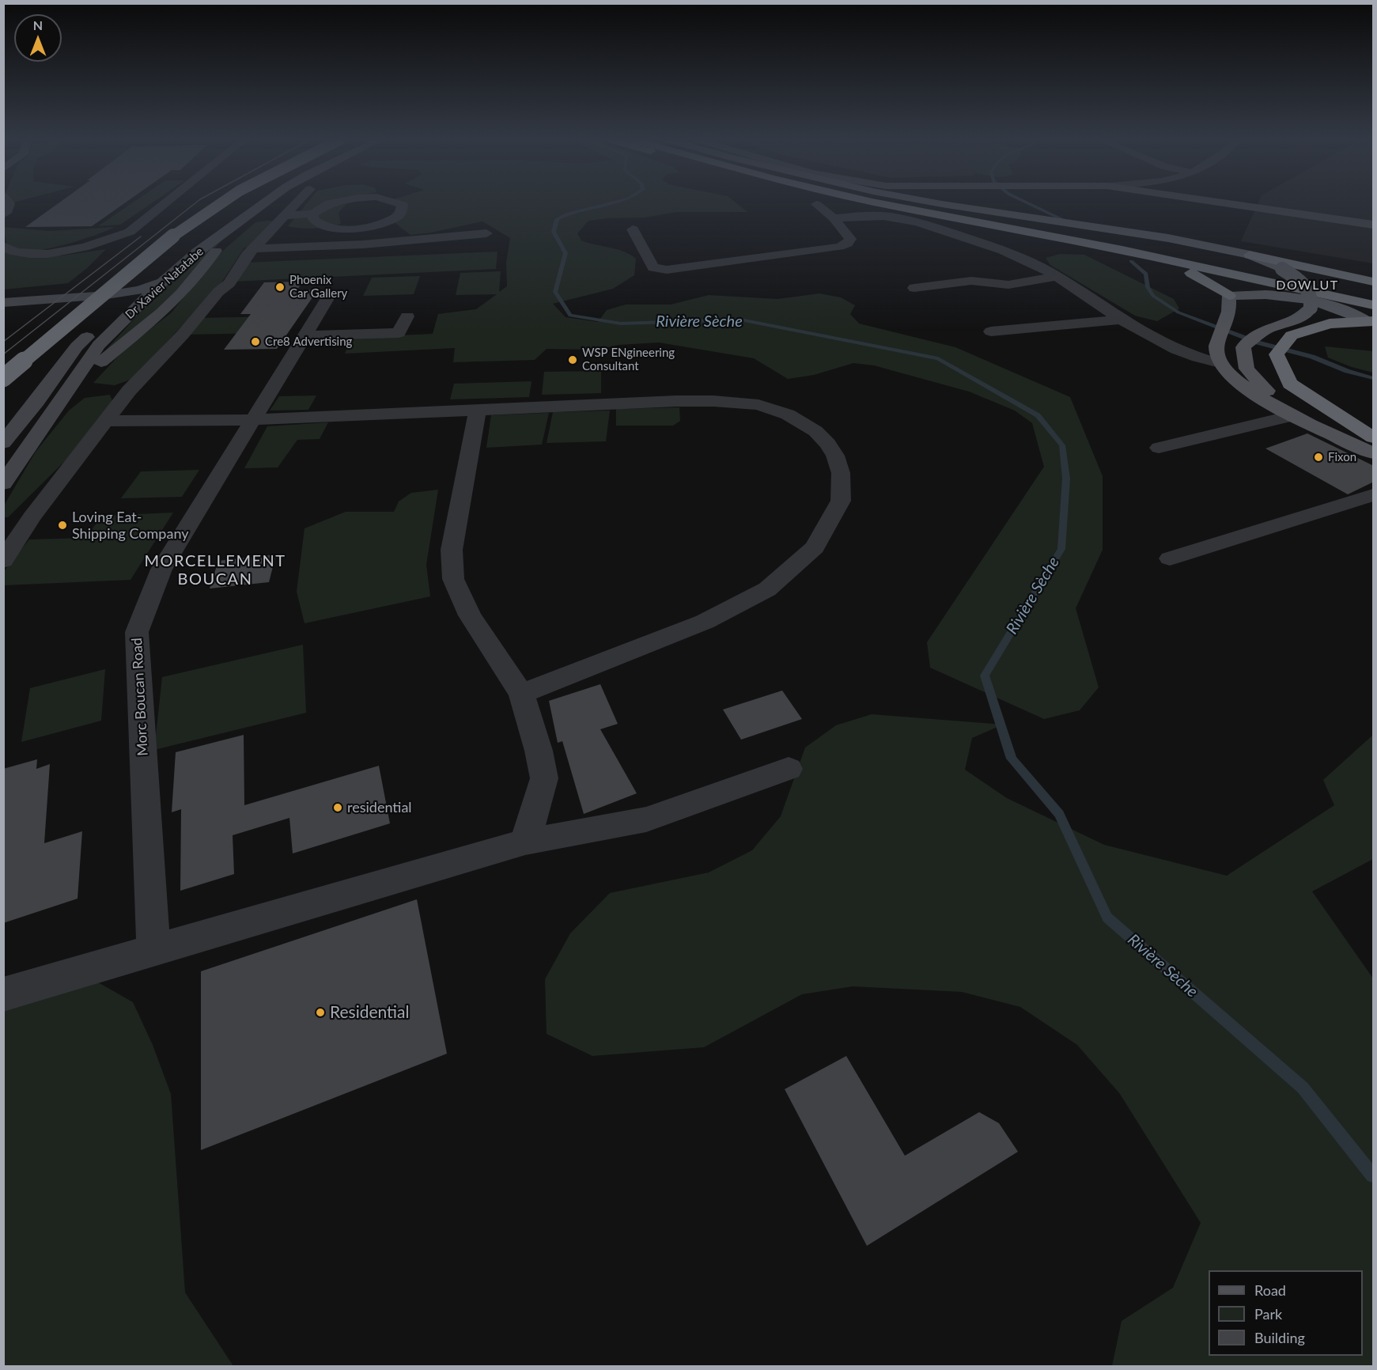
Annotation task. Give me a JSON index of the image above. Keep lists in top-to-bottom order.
{
  "streets": {
    "main road": ["Dr Xavier Natatabe"],
    "street": ["Morc Boucan Road"]
  },
  "districts": ["DOWLUT", "MORCELLEMENT BOUCAN"],
  "water": ["Rivière Sèche"],
  "places": [
    "Phoenix Car Gallery",
    "Cre8 Advertising",
    "WSP ENgineering Consultant",
    "Fixon",
    "Loving Eat- Shipping Company",
    "residential",
    "Residential"
  ],
  "legend": ["Road", "Park", "Building"],
  "north": "top"
}
